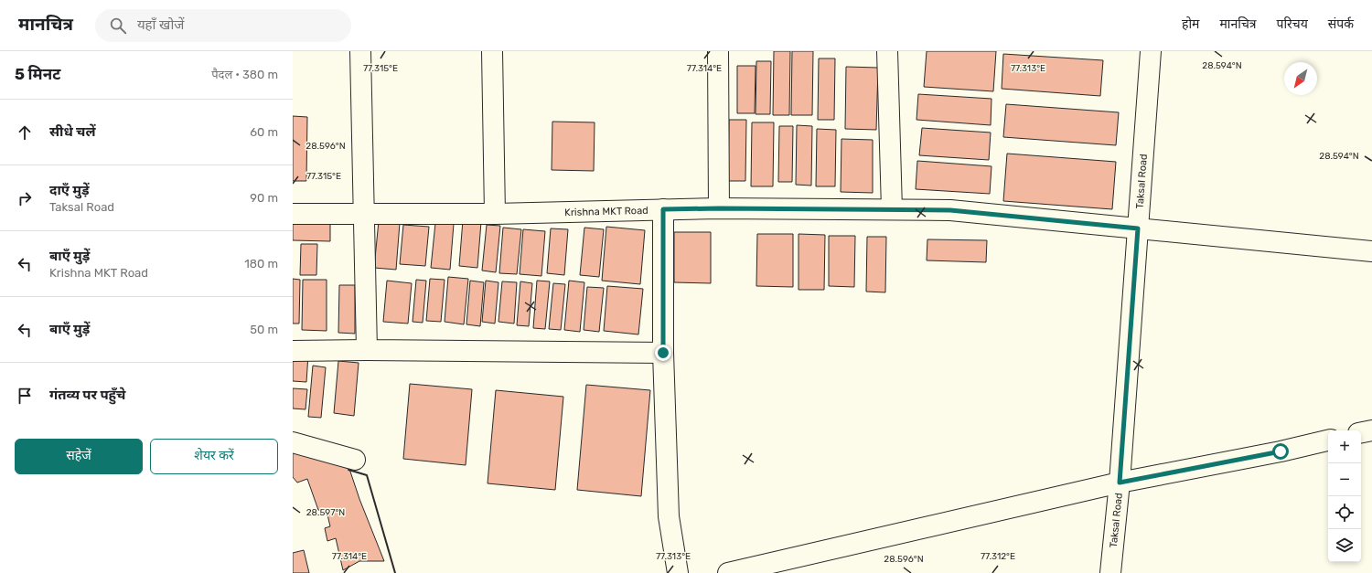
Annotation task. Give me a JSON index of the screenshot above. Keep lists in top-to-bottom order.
{
  "streets": {
    "street": ["Taksal Road", "Krishna MKT Road"]
  },
  "crossings": [
    ["Taksal Road", "Krishna MKT Road"]
  ],
  "north": "bottom left",
  "page": {
    "header": "मानचित्र",
    "search": "यहाँ खोजें",
    "nav": [
      "होम",
      "मानचित्र",
      "परिचय",
      "संपर्क"
    ],
    "heading": ["5 मिनट", "पैदल · 380 m"],
    "list": [
      ["सीधे चलें", "60 m"],
      ["दाएँ मुड़ें", "Taksal Road", "90 m"],
      ["बाएँ मुड़ें", "Krishna MKT Road", "180 m"],
      ["बाएँ मुड़ें", "50 m"],
      "गंतव्य पर पहुँचे"
    ],
    "buttons": ["सहेजें", "शेयर करें"],
    "map_buttons": ["+", "−"]
  },
  "coordinates": [
    "28.594°N",
    "77.315°E",
    "77.314°E",
    "77.313°E",
    "28.596°N",
    "28.597°N",
    "77.312°E"
  ]
}
